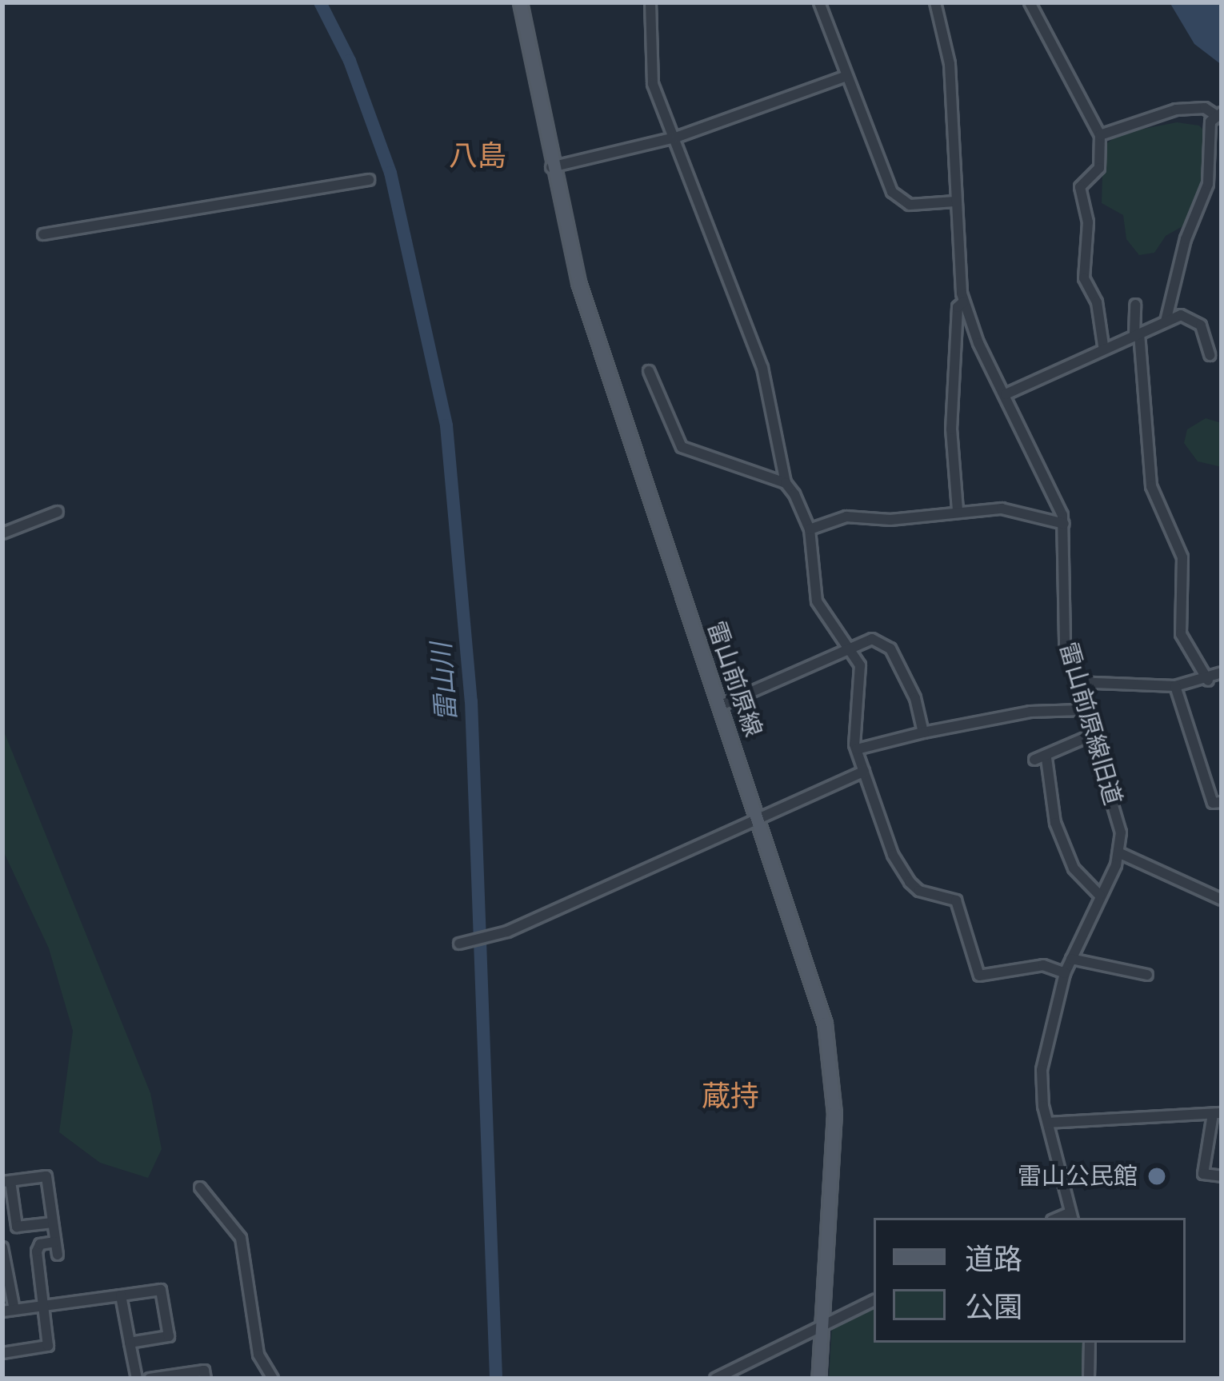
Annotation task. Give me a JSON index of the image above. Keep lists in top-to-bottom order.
{
  "streets": {
    "main road": ["雷山前原線"],
    "street": ["雷山前原線旧道"]
  },
  "districts": ["八島", "蔵持"],
  "water": ["雷山川"],
  "places": ["雷山公民館"],
  "legend": ["道路", "公園"]
}
